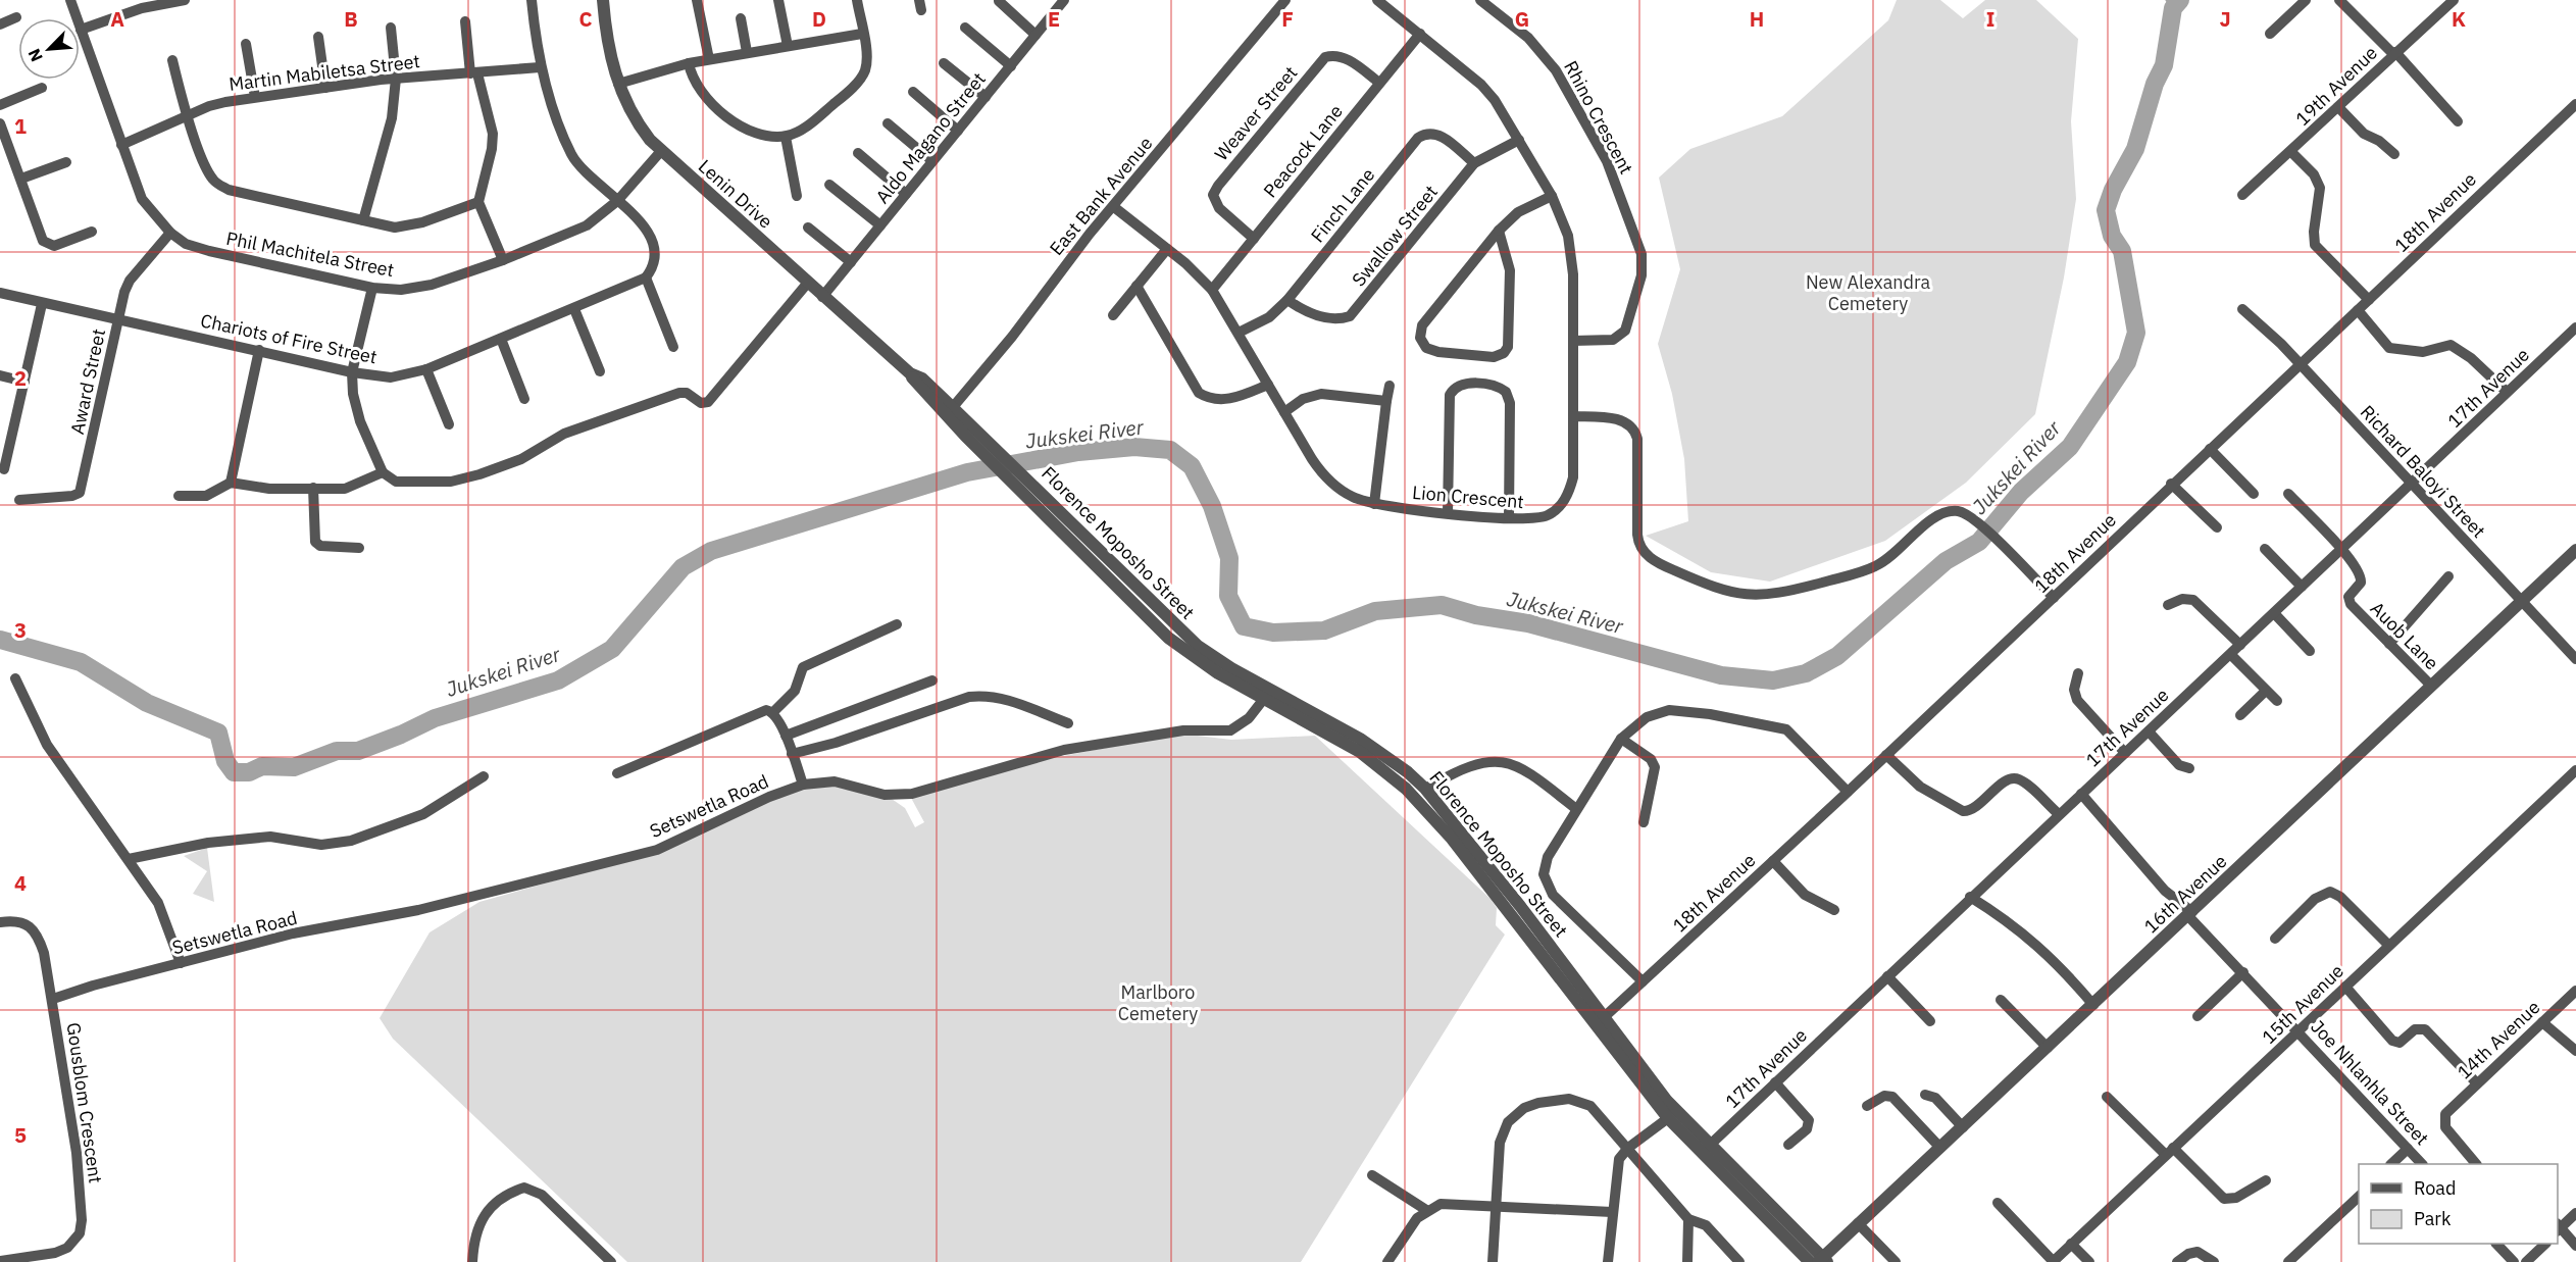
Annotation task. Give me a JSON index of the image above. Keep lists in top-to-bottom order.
{
  "streets": {
    "street": [
      "Martin Mabiletsa Street",
      "19th Avenue",
      "Weaver Street",
      "Rhino Crescent",
      "Aldo Magano Street",
      "Peacock Lane",
      "Lenin Drive",
      "East Bank Avenue",
      "Finch Lane",
      "18th Avenue",
      "Swallow Street",
      "Phil Machitela Street",
      "Chariots of Fire Street",
      "Award Street",
      "17th Avenue",
      "Richard Baloyi Street",
      "Lion Crescent",
      "Florence Moposho Street",
      "Auob Lane",
      "Setswetla Road",
      "16th Avenue",
      "15th Avenue",
      "14th Avenue",
      "Joe Nhlanhla Street",
      "Gousblom Crescent"
    ]
  },
  "crossings": [
    ["Martin Mabiletsa Street", "Phil Machitela Street"],
    ["Weaver Street", "Peacock Lane"],
    ["Rhino Crescent", "Lion Crescent"],
    ["Aldo Magano Street", "Lenin Drive"],
    ["Peacock Lane", "Lion Crescent"],
    ["Lenin Drive", "East Bank Avenue"],
    ["Lenin Drive", "Phil Machitela Street"],
    ["Lenin Drive", "Florence Moposho Street"],
    ["East Bank Avenue", "Lion Crescent"],
    ["East Bank Avenue", "Florence Moposho Street"],
    ["Finch Lane", "Swallow Street"],
    ["Finch Lane", "Lion Crescent"],
    ["18th Avenue", "Richard Baloyi Street"],
    ["18th Avenue", "Florence Moposho Street"],
    ["Swallow Street", "Lion Crescent"],
    ["Phil Machitela Street", "Award Street"],
    ["Chariots of Fire Street", "Award Street"],
    ["17th Avenue", "Richard Baloyi Street"],
    ["17th Avenue", "Florence Moposho Street"],
    ["17th Avenue", "Auob Lane"],
    ["17th Avenue", "Joe Nhlanhla Street"],
    ["Richard Baloyi Street", "16th Avenue"],
    ["Florence Moposho Street", "Setswetla Road"],
    ["Florence Moposho Street", "16th Avenue"],
    ["Auob Lane", "16th Avenue"],
    ["Setswetla Road", "Gousblom Crescent"],
    ["16th Avenue", "Joe Nhlanhla Street"],
    ["15th Avenue", "Joe Nhlanhla Street"]
  ],
  "water": ["Jukskei River"],
  "parks": ["New Alexandra Cemetery", "Marlboro Cemetery"],
  "legend": ["Road", "Park"],
  "north": "bottom left",
  "grid": {
    "columns": [
      "A",
      "B",
      "C",
      "D",
      "E",
      "F",
      "G",
      "H",
      "I",
      "J",
      "K"
    ],
    "rows": [
      "1",
      "2",
      "3",
      "4",
      "5"
    ]
  }
}
